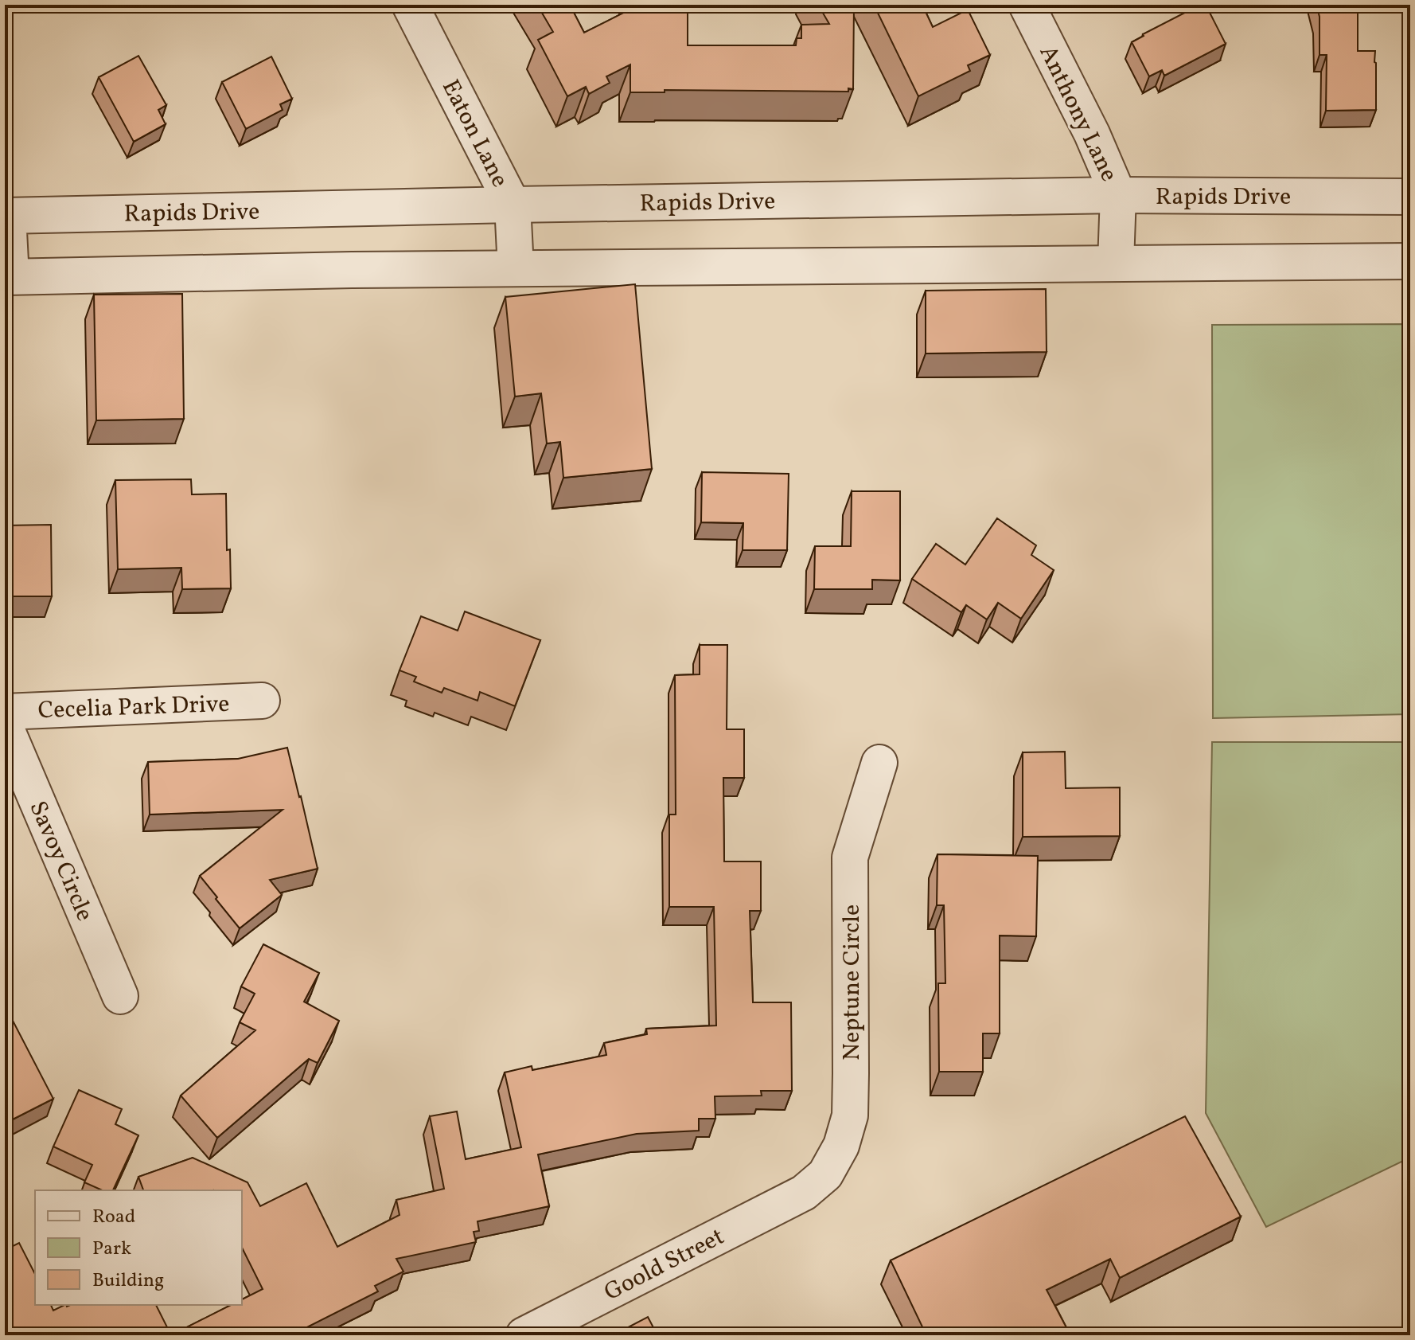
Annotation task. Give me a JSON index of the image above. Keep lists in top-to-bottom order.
{
  "streets": {
    "street": [
      "Anthony Lane",
      "Eaton Lane",
      "Rapids Drive",
      "Cecelia Park Drive",
      "Savoy Circle",
      "Neptune Circle",
      "Goold Street"
    ]
  },
  "crossings": [
    ["Anthony Lane", "Rapids Drive"],
    ["Eaton Lane", "Rapids Drive"],
    ["Neptune Circle", "Goold Street"]
  ],
  "legend": ["Road", "Park", "Building"]
}
